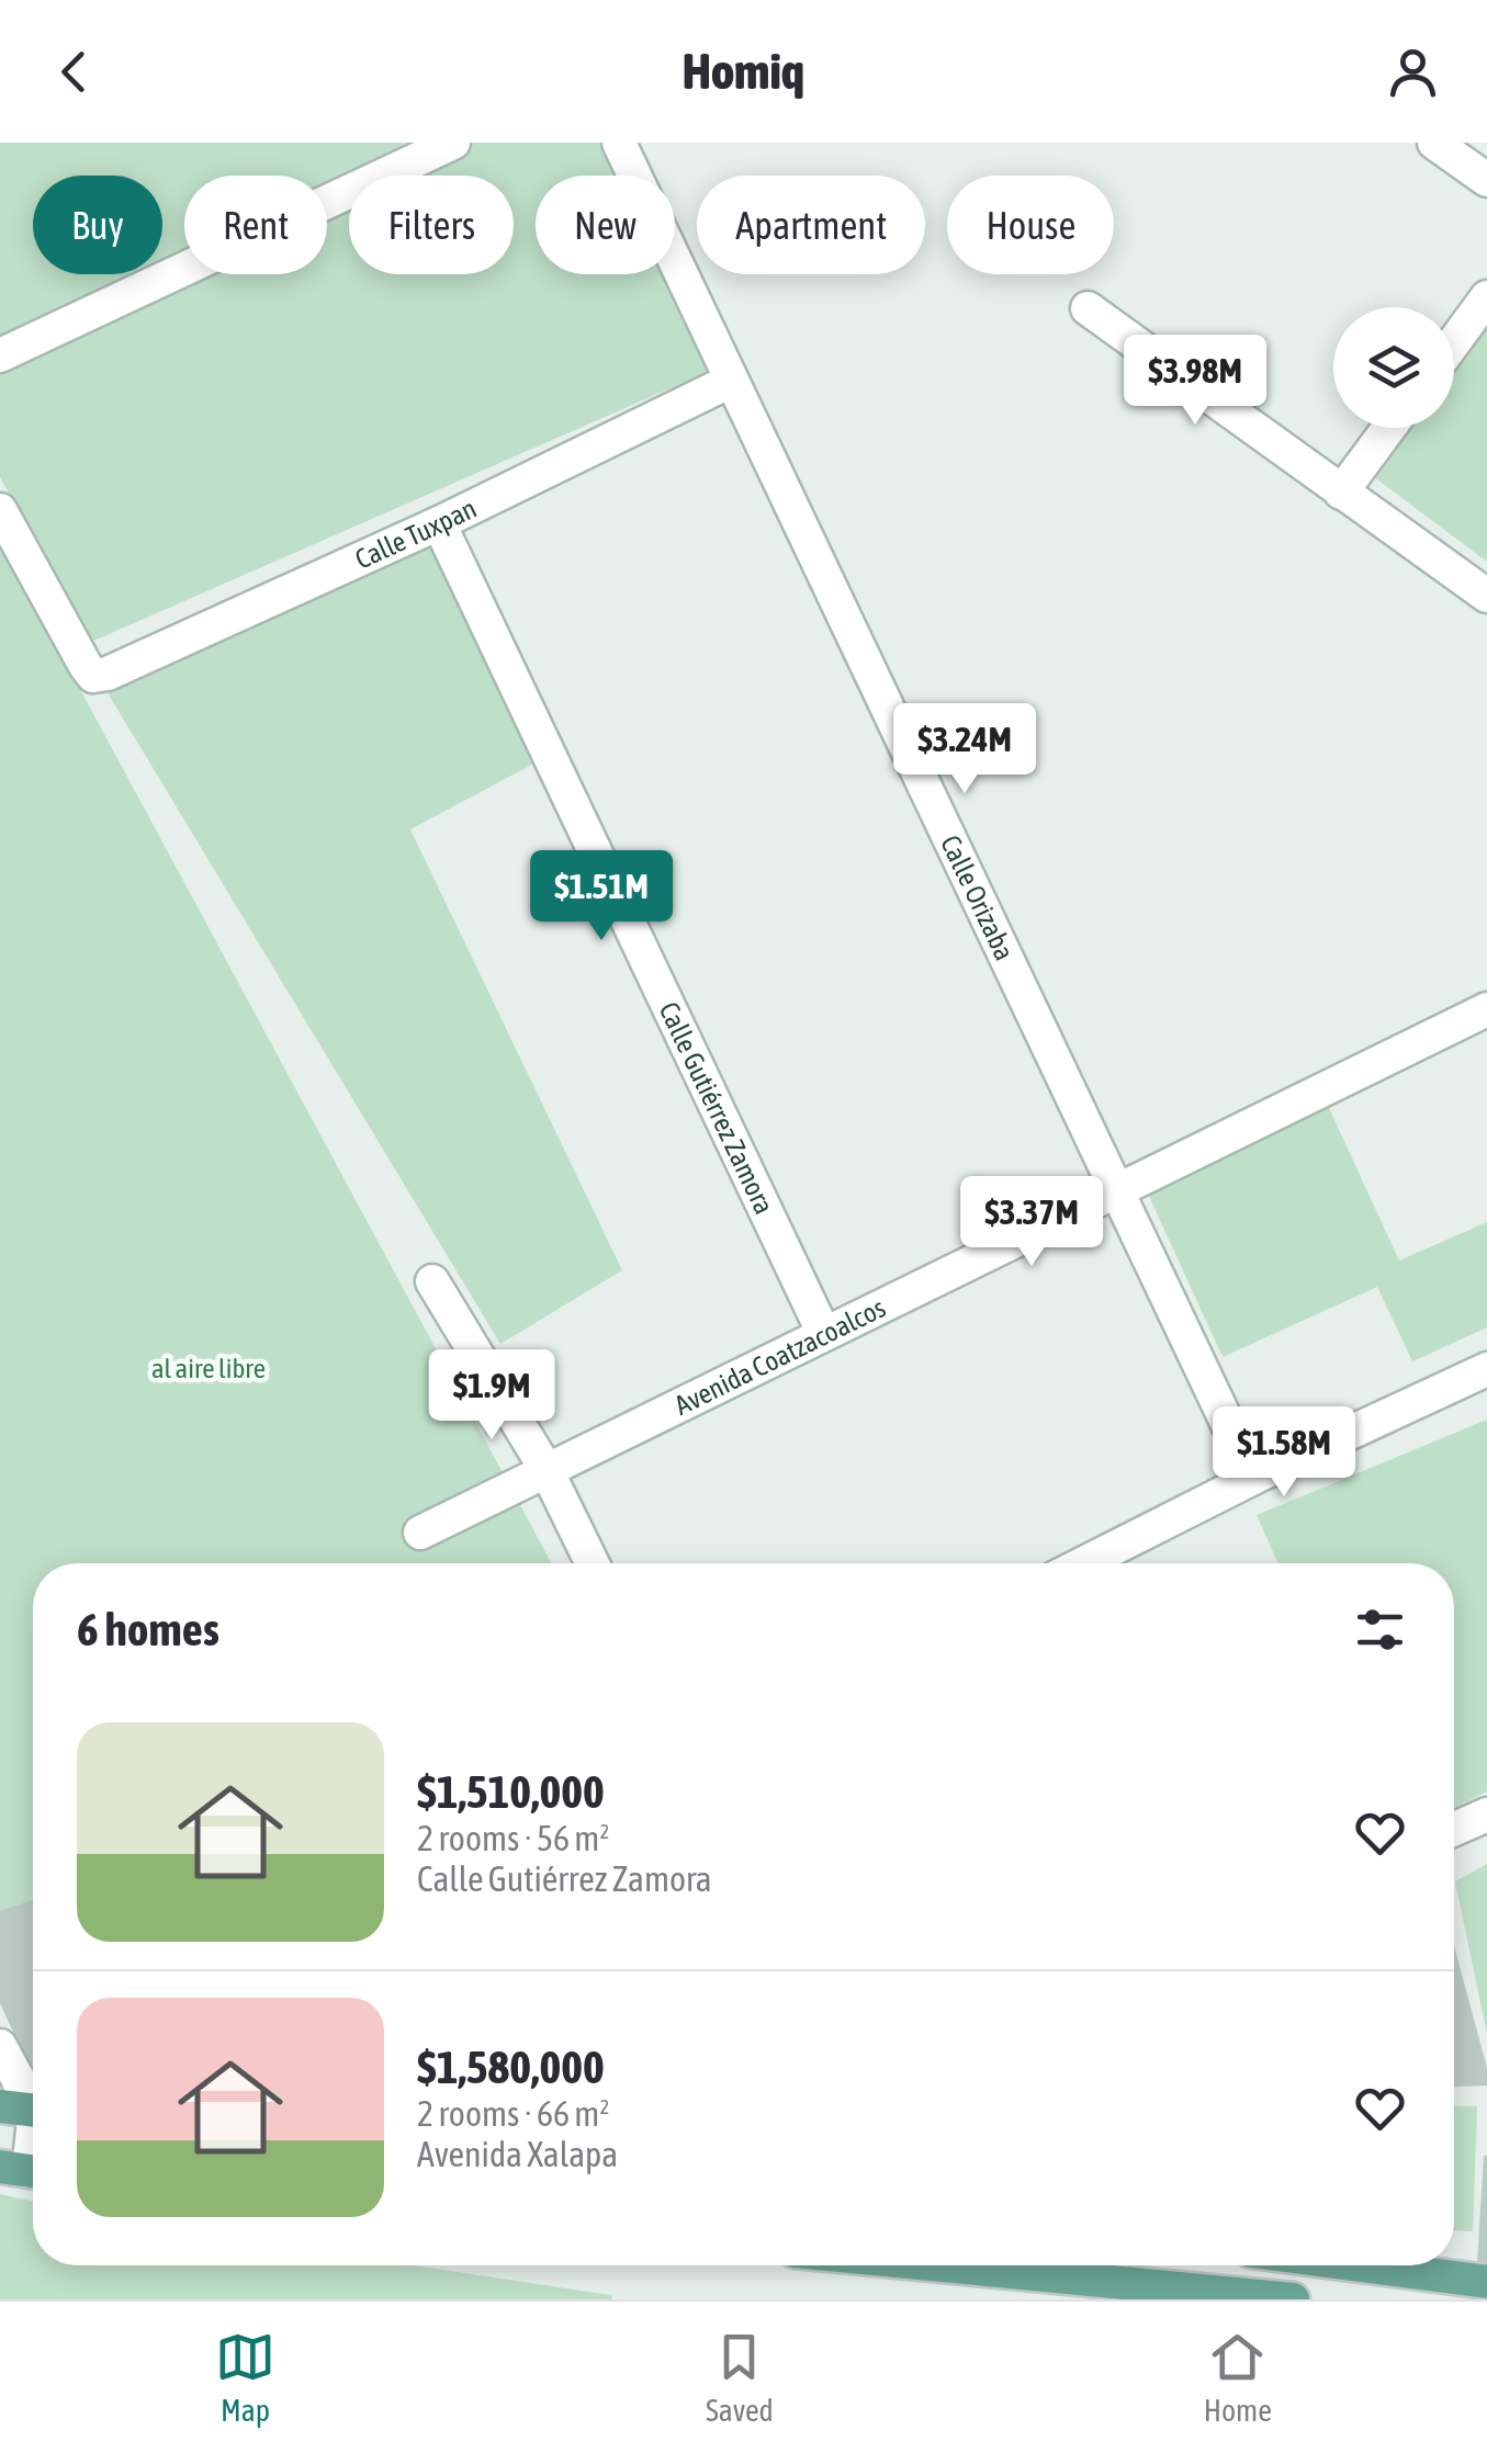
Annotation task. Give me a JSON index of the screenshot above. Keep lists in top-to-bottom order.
{
  "streets": {
    "street": [
      "Calle Tuxpan",
      "Calle Orizaba",
      "Calle Gutiérrez Zamora",
      "Avenida Coatzacoalcos"
    ]
  },
  "crossings": [
    ["Calle Tuxpan", "Calle Orizaba"],
    ["Calle Tuxpan", "Calle Gutiérrez Zamora"],
    ["Calle Orizaba", "Avenida Coatzacoalcos"],
    ["Calle Gutiérrez Zamora", "Avenida Coatzacoalcos"]
  ],
  "parks": ["al aire libre"],
  "page": {
    "header": "Homiq",
    "chip": [
      "Buy",
      "Rent",
      "Filters",
      "New",
      "Apartment",
      "House"
    ],
    "price": [
      "$3.98M",
      "$3.24M",
      "$1.51M",
      "$3.37M",
      "$1.9M",
      "$1.58M"
    ],
    "heading": "6 homes",
    "list": [
      {
        "name": "$1,510,000",
        "note": "2 rooms · 56 m² · Calle Gutiérrez Zamora"
      },
      {
        "name": "$1,580,000",
        "note": "2 rooms · 66 m² · Avenida Xalapa"
      }
    ],
    "tabs": ["Map", "Saved", "Home"]
  }
}
